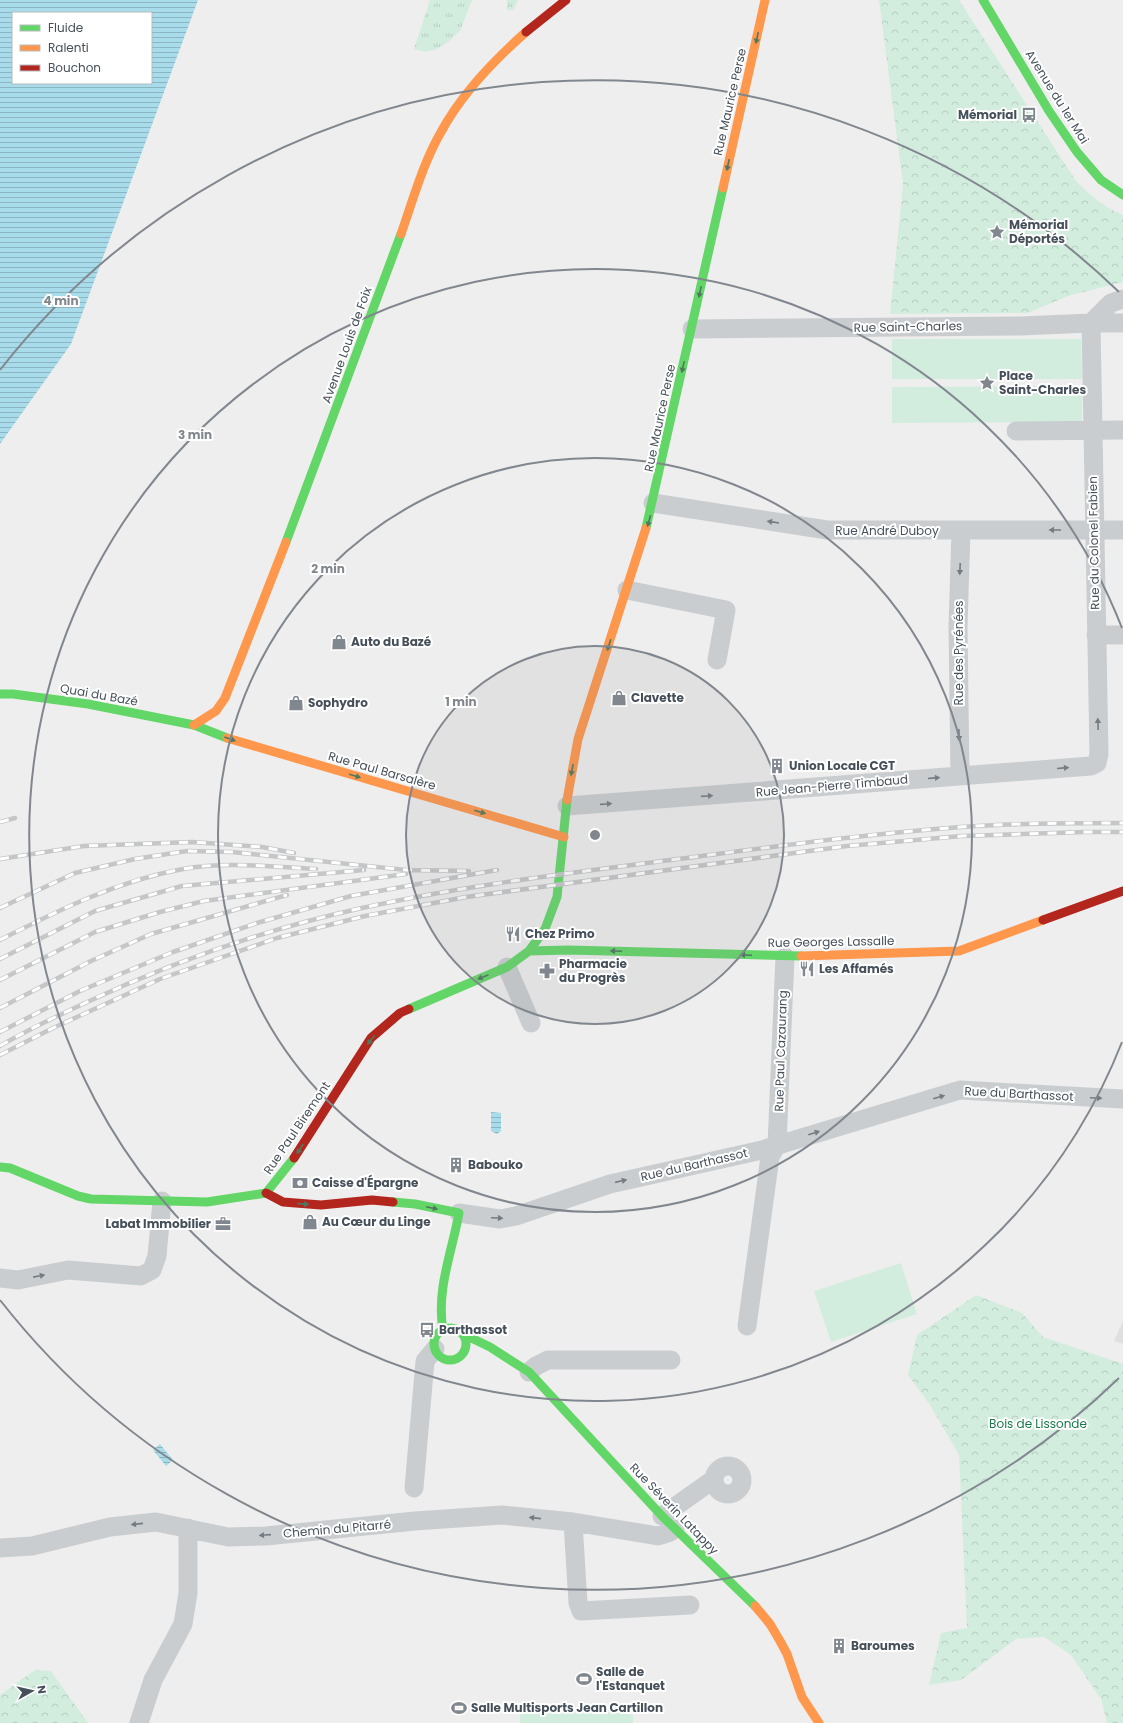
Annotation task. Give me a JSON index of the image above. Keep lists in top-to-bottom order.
{
  "streets": {
    "street": [
      "Avenue du 1er Mai",
      "Rue Maurice Perse",
      "Rue Saint-Charles",
      "Avenue Louis de Foix",
      "Rue André Duboy",
      "Rue du Colonel Fabien",
      "Rue des Pyrénées",
      "Quai du Bazé",
      "Rue Paul Barsalère",
      "Rue Jean-Pierre Timbaud",
      "Rue Georges Lassalle",
      "Rue Paul Cazaurang",
      "Rue du Barthassot",
      "Rue Paul Biremont",
      "Rue Séverin Latappy",
      "Chemin du Pitarré"
    ]
  },
  "crossings": [
    ["Rue Maurice Perse", "Rue Saint-Charles"],
    ["Rue Maurice Perse", "Rue André Duboy"],
    ["Rue Maurice Perse", "Rue Paul Barsalère"],
    ["Rue Maurice Perse", "Rue Jean-Pierre Timbaud"],
    ["Rue Maurice Perse", "Rue Georges Lassalle"],
    ["Rue Maurice Perse", "Rue Paul Biremont"],
    ["Rue Saint-Charles", "Rue du Colonel Fabien"],
    ["Avenue Louis de Foix", "Quai du Bazé"],
    ["Avenue Louis de Foix", "Rue Paul Barsalère"],
    ["Rue André Duboy", "Rue du Colonel Fabien"],
    ["Rue André Duboy", "Rue des Pyrénées"],
    ["Rue du Colonel Fabien", "Rue Jean-Pierre Timbaud"],
    ["Rue des Pyrénées", "Rue Jean-Pierre Timbaud"],
    ["Quai du Bazé", "Rue Paul Barsalère"],
    ["Rue Georges Lassalle", "Rue Paul Cazaurang"],
    ["Rue Georges Lassalle", "Rue Paul Biremont"],
    ["Rue Paul Cazaurang", "Rue du Barthassot"],
    ["Rue du Barthassot", "Rue Paul Biremont"],
    ["Rue Séverin Latappy", "Chemin du Pitarré"]
  ],
  "one_way": [
    "Rue Maurice Perse",
    "Rue André Duboy",
    "Rue des Pyrénées",
    "Rue Paul Barsalère",
    "Rue Jean-Pierre Timbaud",
    "Rue Georges Lassalle",
    "Rue du Barthassot",
    "Rue Paul Biremont",
    "Chemin du Pitarré"
  ],
  "parks": ["Bois de Lissonde"],
  "places": {
    "bus stop": ["Mémorial", "Barthassot"],
    "place": ["Mémorial Déportés", "Place Saint-Charles"],
    "shop": [
      "Auto du Bazé",
      "Clavette",
      "Sophydro",
      "Au Cœur du Linge"
    ],
    "building": ["Union Locale CGT", "Babouko", "Baroumes"],
    "restaurant": ["Chez Primo", "Les Affamés"],
    "pharmacy": ["Pharmacie du Progrès"],
    "bank": ["Caisse d'Épargne"],
    "office": ["Labat Immobilier"],
    "sports": ["Salle de l'Estanquet", "Salle Multisports Jean Cartillon"]
  },
  "legend": ["Fluide", "Ralenti", "Bouchon"],
  "north": "right",
  "rings": [
    "4 min",
    "3 min",
    "2 min",
    "1 min"
  ]
}
